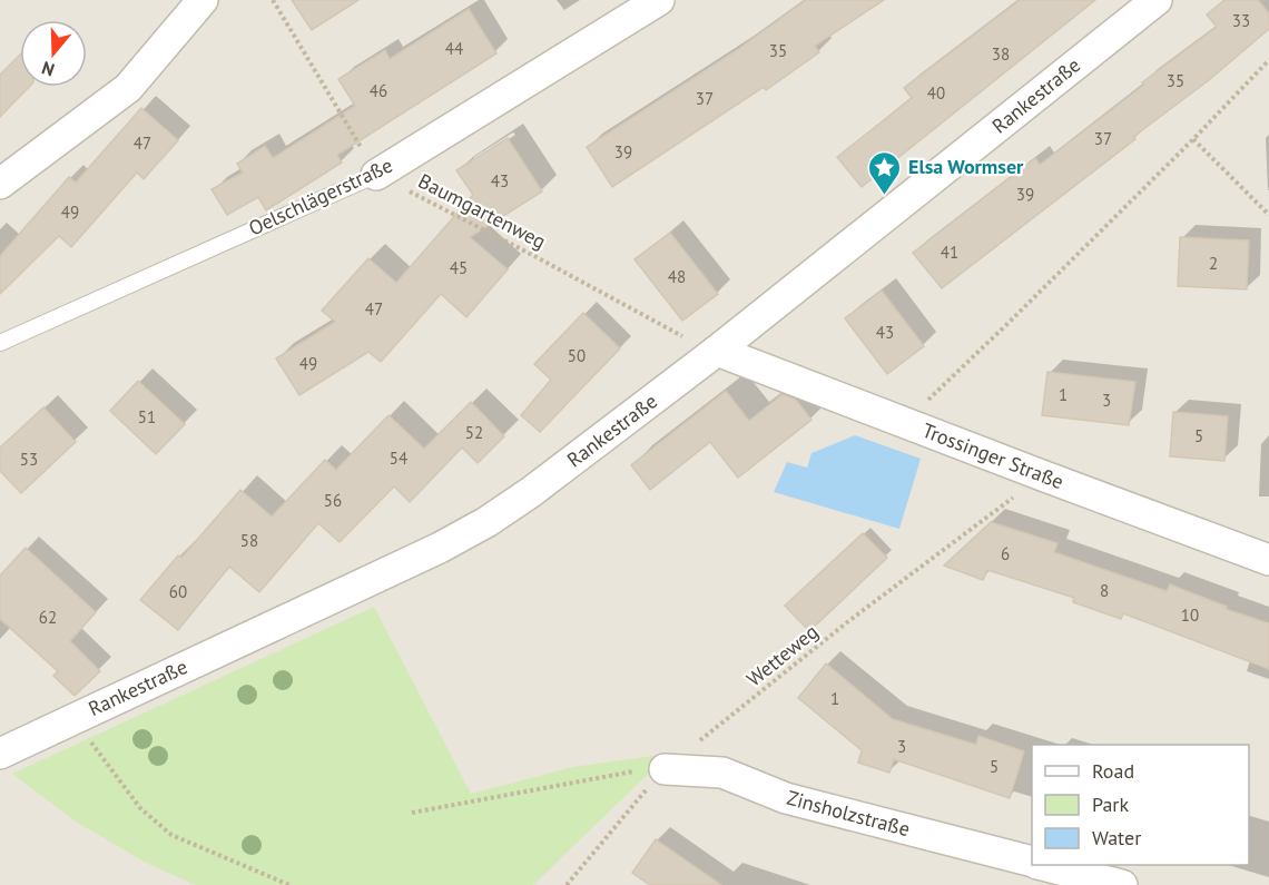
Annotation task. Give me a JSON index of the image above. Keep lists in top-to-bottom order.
{
  "streets": {
    "street": [
      "Rankestraße",
      "Oelschlägerstraße",
      "Trossinger Straße",
      "Zinsholzstraße"
    ],
    "path": ["Baumgartenweg", "Wetteweg"]
  },
  "crossings": [
    ["Rankestraße", "Baumgartenweg"],
    ["Rankestraße", "Trossinger Straße"],
    ["Oelschlägerstraße", "Baumgartenweg"],
    ["Baumgartenweg", "Trossinger Straße"],
    ["Trossinger Straße", "Wetteweg"],
    ["Wetteweg", "Zinsholzstraße"]
  ],
  "places": {
    "place": ["Elsa Wormser"]
  },
  "house_numbers": [
    "33",
    "44",
    "35",
    "38",
    "35",
    "46",
    "40",
    "37",
    "37",
    "47",
    "39",
    "43",
    "39",
    "49",
    "41",
    "2",
    "45",
    "48",
    "47",
    "43",
    "50",
    "49",
    "1",
    "3",
    "51",
    "52",
    "5",
    "54",
    "53",
    "56",
    "58",
    "6",
    "8",
    "60",
    "10",
    "62",
    "1",
    "3",
    "5"
  ],
  "legend": ["Road", "Park", "Water"],
  "north": "bottom"
}
